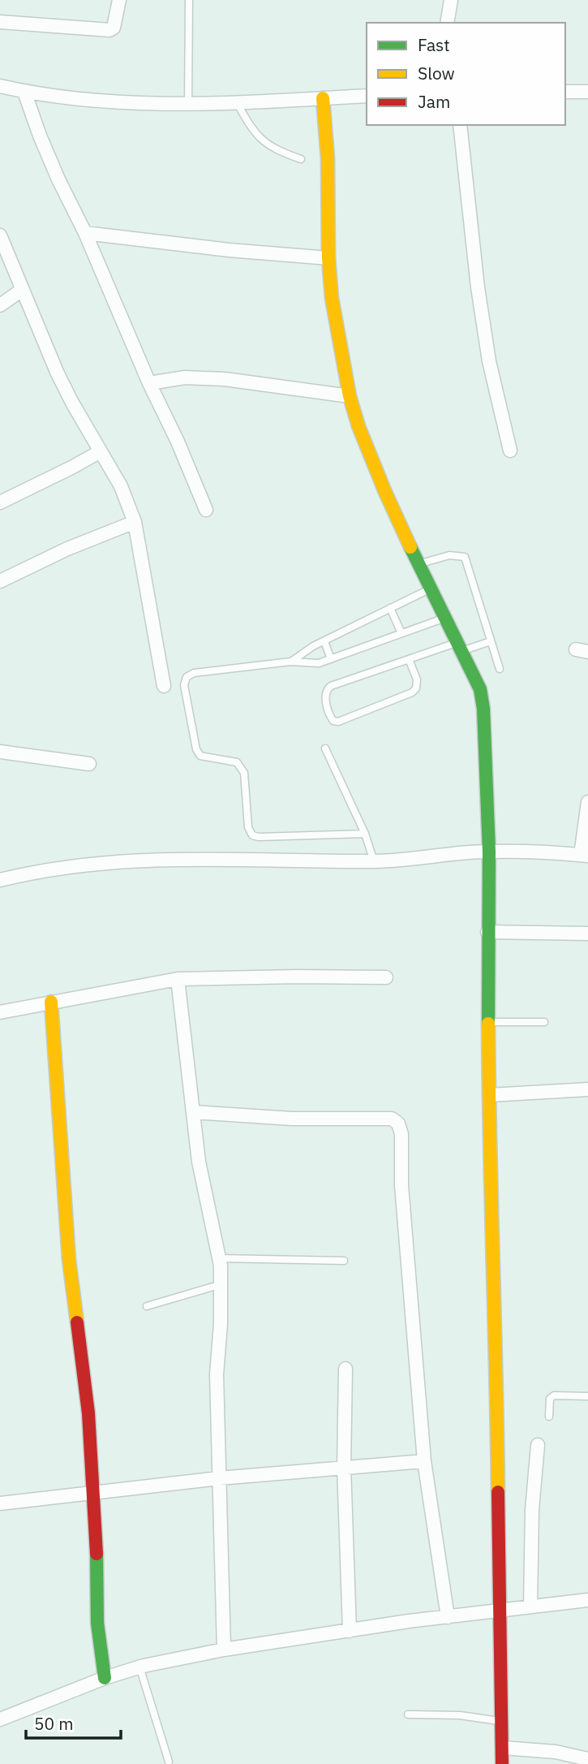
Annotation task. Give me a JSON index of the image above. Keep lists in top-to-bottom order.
{
  "legend": ["Fast", "Slow", "Jam"],
  "scale_bar": "50 m"
}
